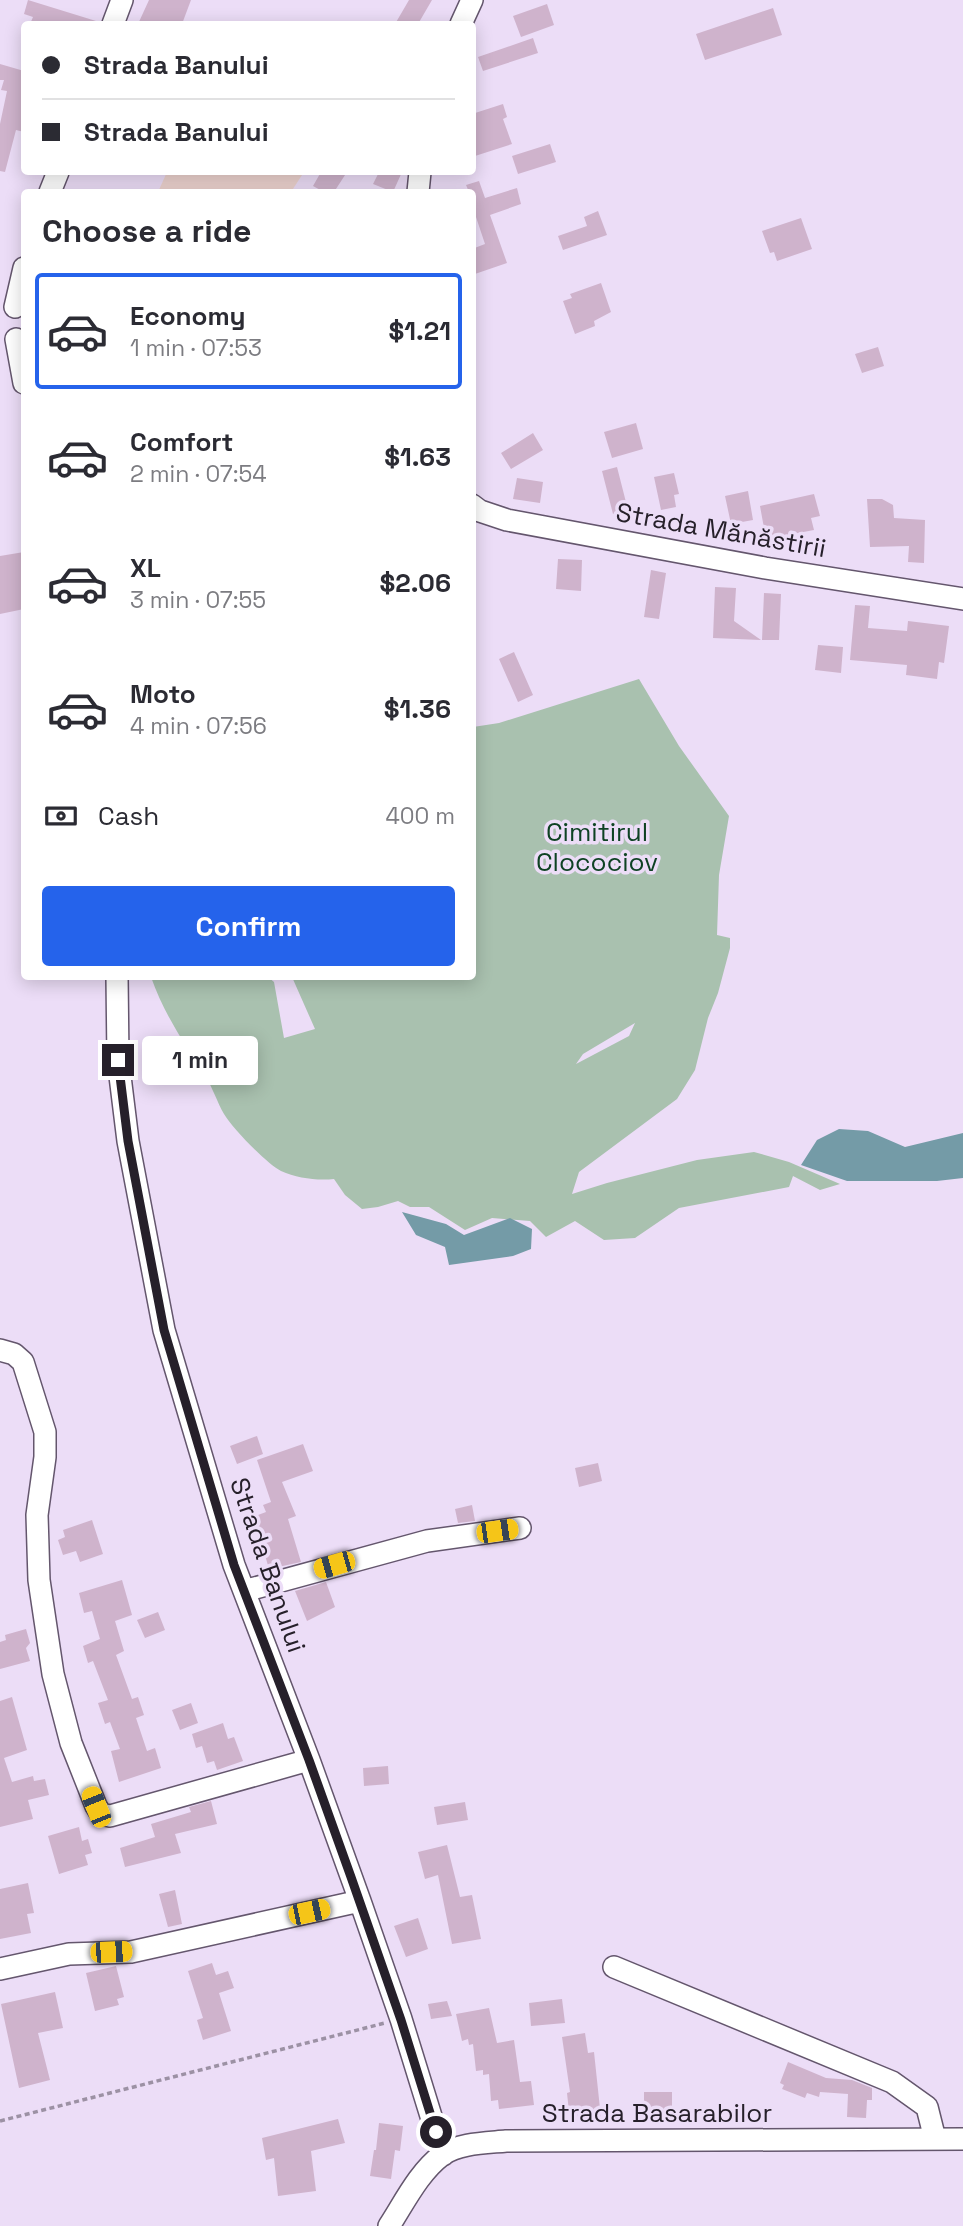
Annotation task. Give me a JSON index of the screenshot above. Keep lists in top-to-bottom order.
{
  "streets": {
    "street": ["Strada Mănăstirii", "Strada Banului", "Strada Basarabilor"]
  },
  "crossings": [
    ["Strada Banului", "Strada Basarabilor"]
  ],
  "parks": ["Cimitirul Clocociov"],
  "page": {
    "banner": ["Strada Banului", "Strada Banului"],
    "heading": "Choose a ride",
    "list": [
      {
        "name": "Economy",
        "note": "1 min · 07:53",
        "value": "$1.21"
      },
      {
        "name": "Comfort",
        "note": "2 min · 07:54",
        "value": "$1.63"
      },
      {
        "name": "XL",
        "note": "3 min · 07:55",
        "value": "$2.06"
      },
      {
        "name": "Moto",
        "note": "4 min · 07:56",
        "value": "$1.36"
      }
    ],
    "pay": ["Cash", "400 m"],
    "buttons": "Confirm",
    "bubble": "1 min"
  }
}
